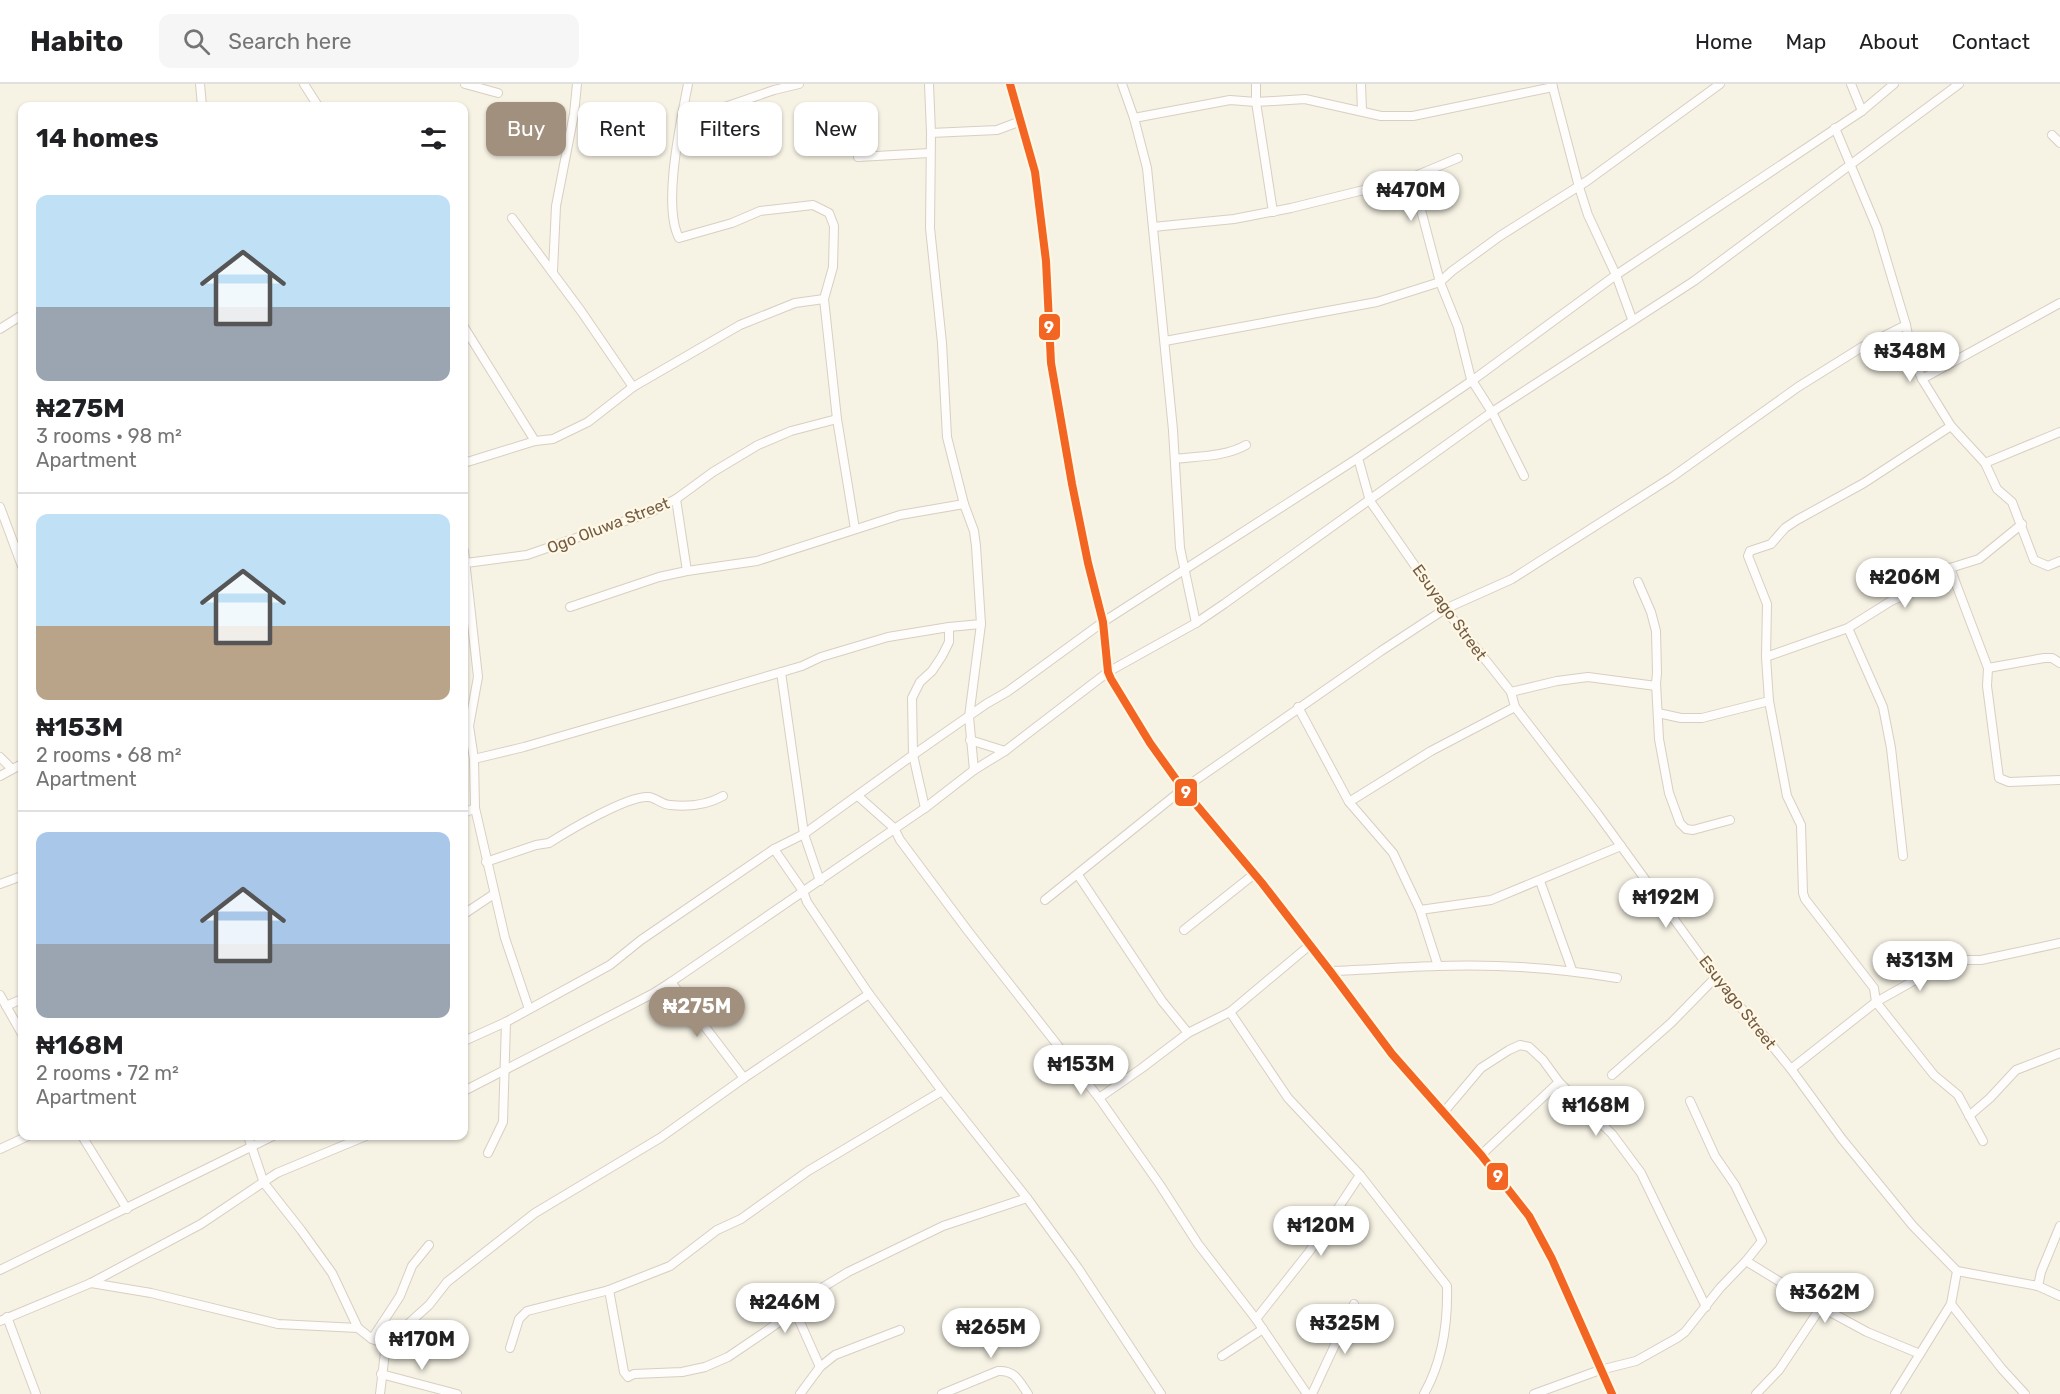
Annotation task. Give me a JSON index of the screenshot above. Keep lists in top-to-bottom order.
{
  "streets": {
    "street": ["Ogo Oluwa Street", "Esuyago Street"]
  },
  "lines": ["transit line 9"],
  "page": {
    "header": "Habito",
    "search": "Search here",
    "nav": [
      "Home",
      "Map",
      "About",
      "Contact"
    ],
    "chip": [
      "Buy",
      "Rent",
      "Filters",
      "New"
    ],
    "heading": "14 homes",
    "price": [
      "₦470M",
      "₦348M",
      "₦206M",
      "₦192M",
      "₦313M",
      "₦275M",
      "₦153M",
      "₦168M",
      "₦120M",
      "₦362M",
      "₦246M",
      "₦325M",
      "₦265M",
      "₦170M"
    ],
    "list": [
      {
        "name": "₦275M",
        "note": "3 rooms · 98 m² · Apartment"
      },
      {
        "name": "₦153M",
        "note": "2 rooms · 68 m² · Apartment"
      },
      {
        "name": "₦168M",
        "note": "2 rooms · 72 m² · Apartment"
      }
    ]
  }
}
